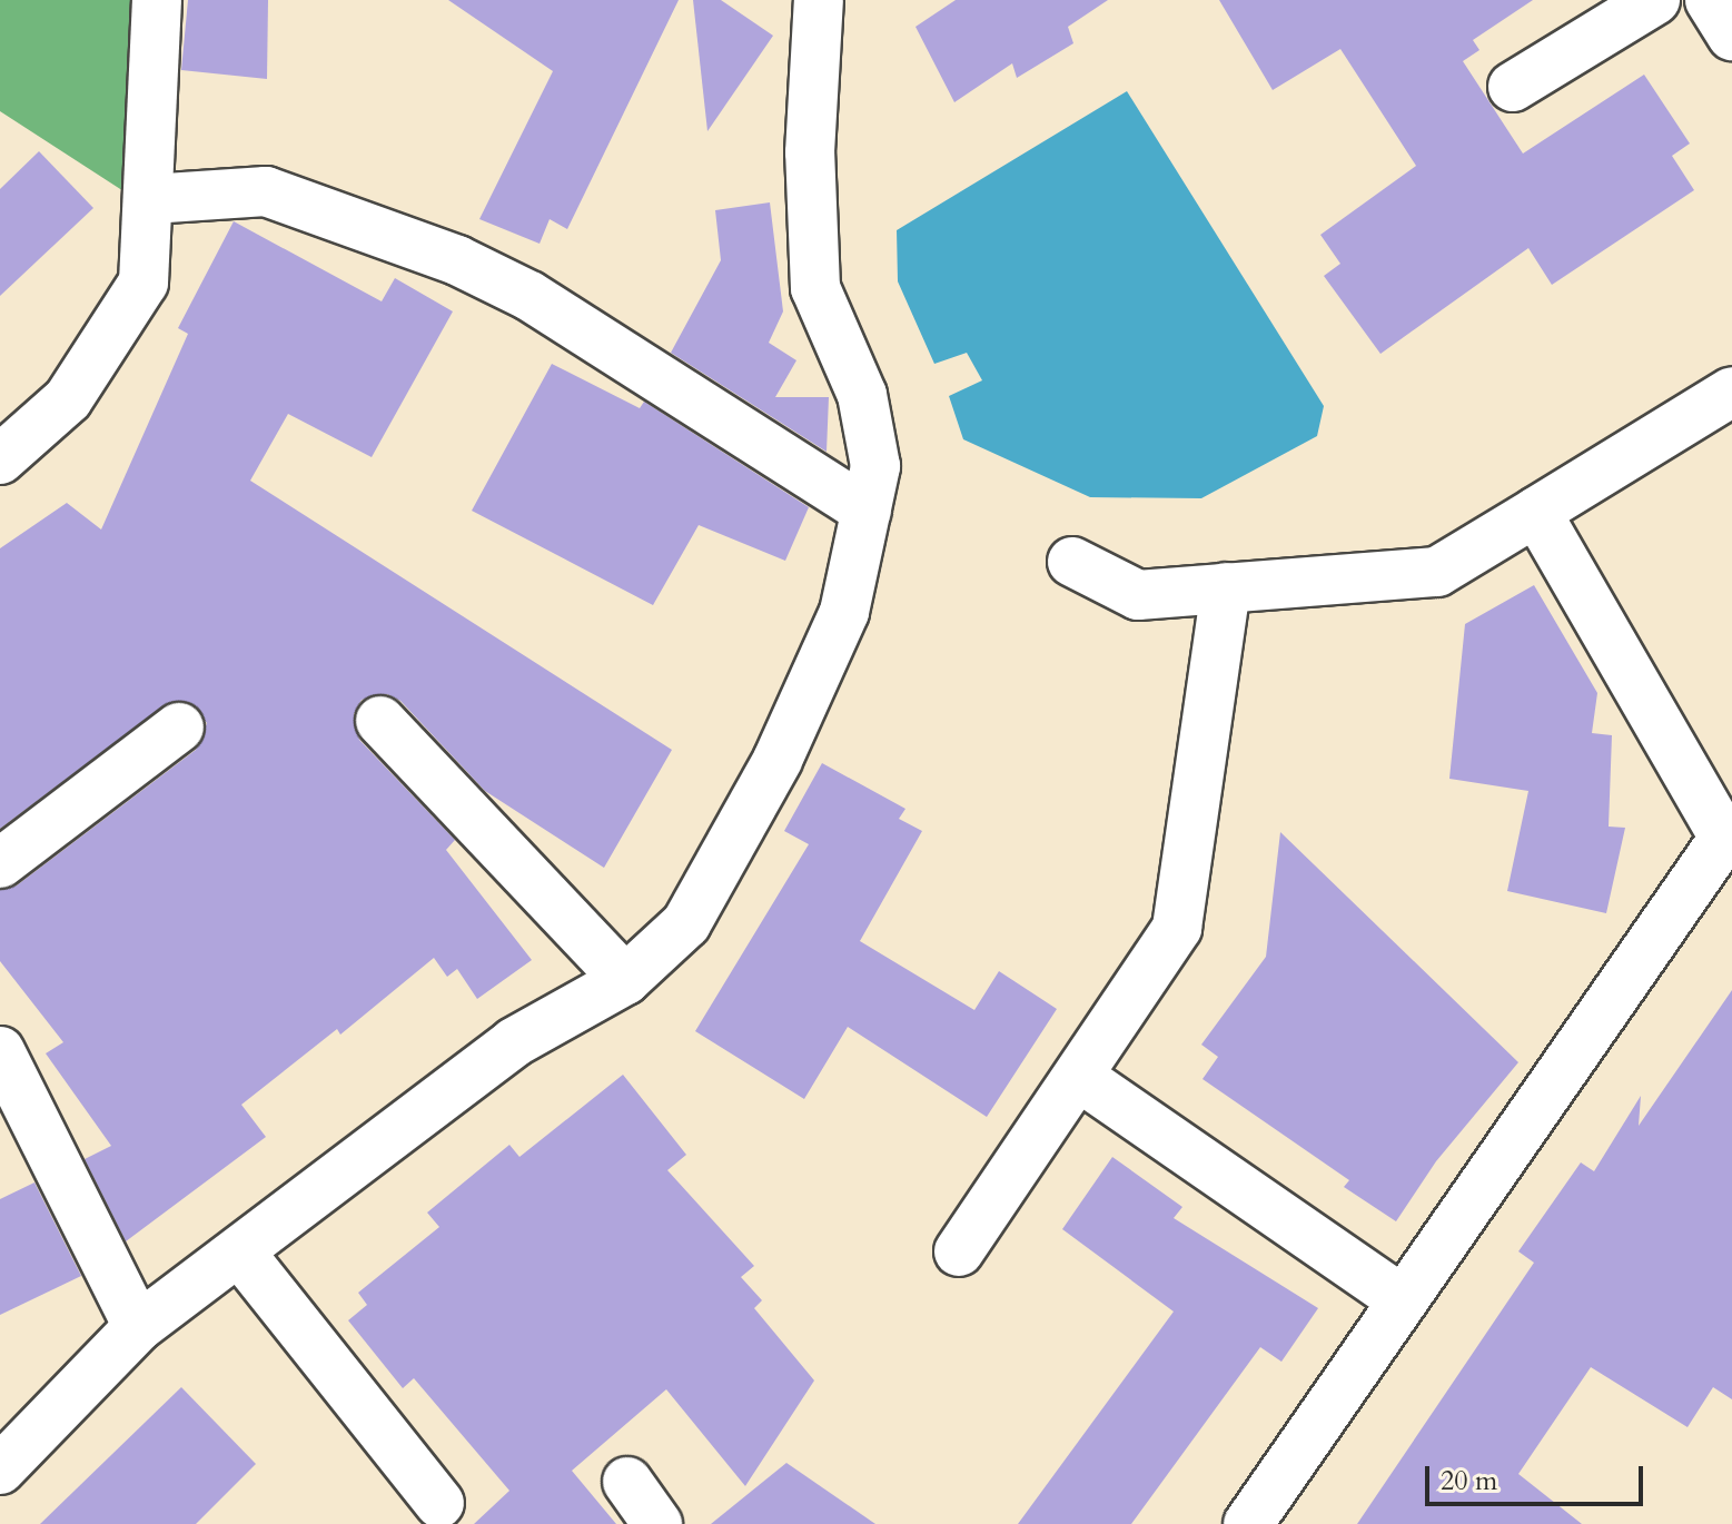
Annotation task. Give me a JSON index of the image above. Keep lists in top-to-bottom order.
{
  "scale_bar": "20 m"
}
